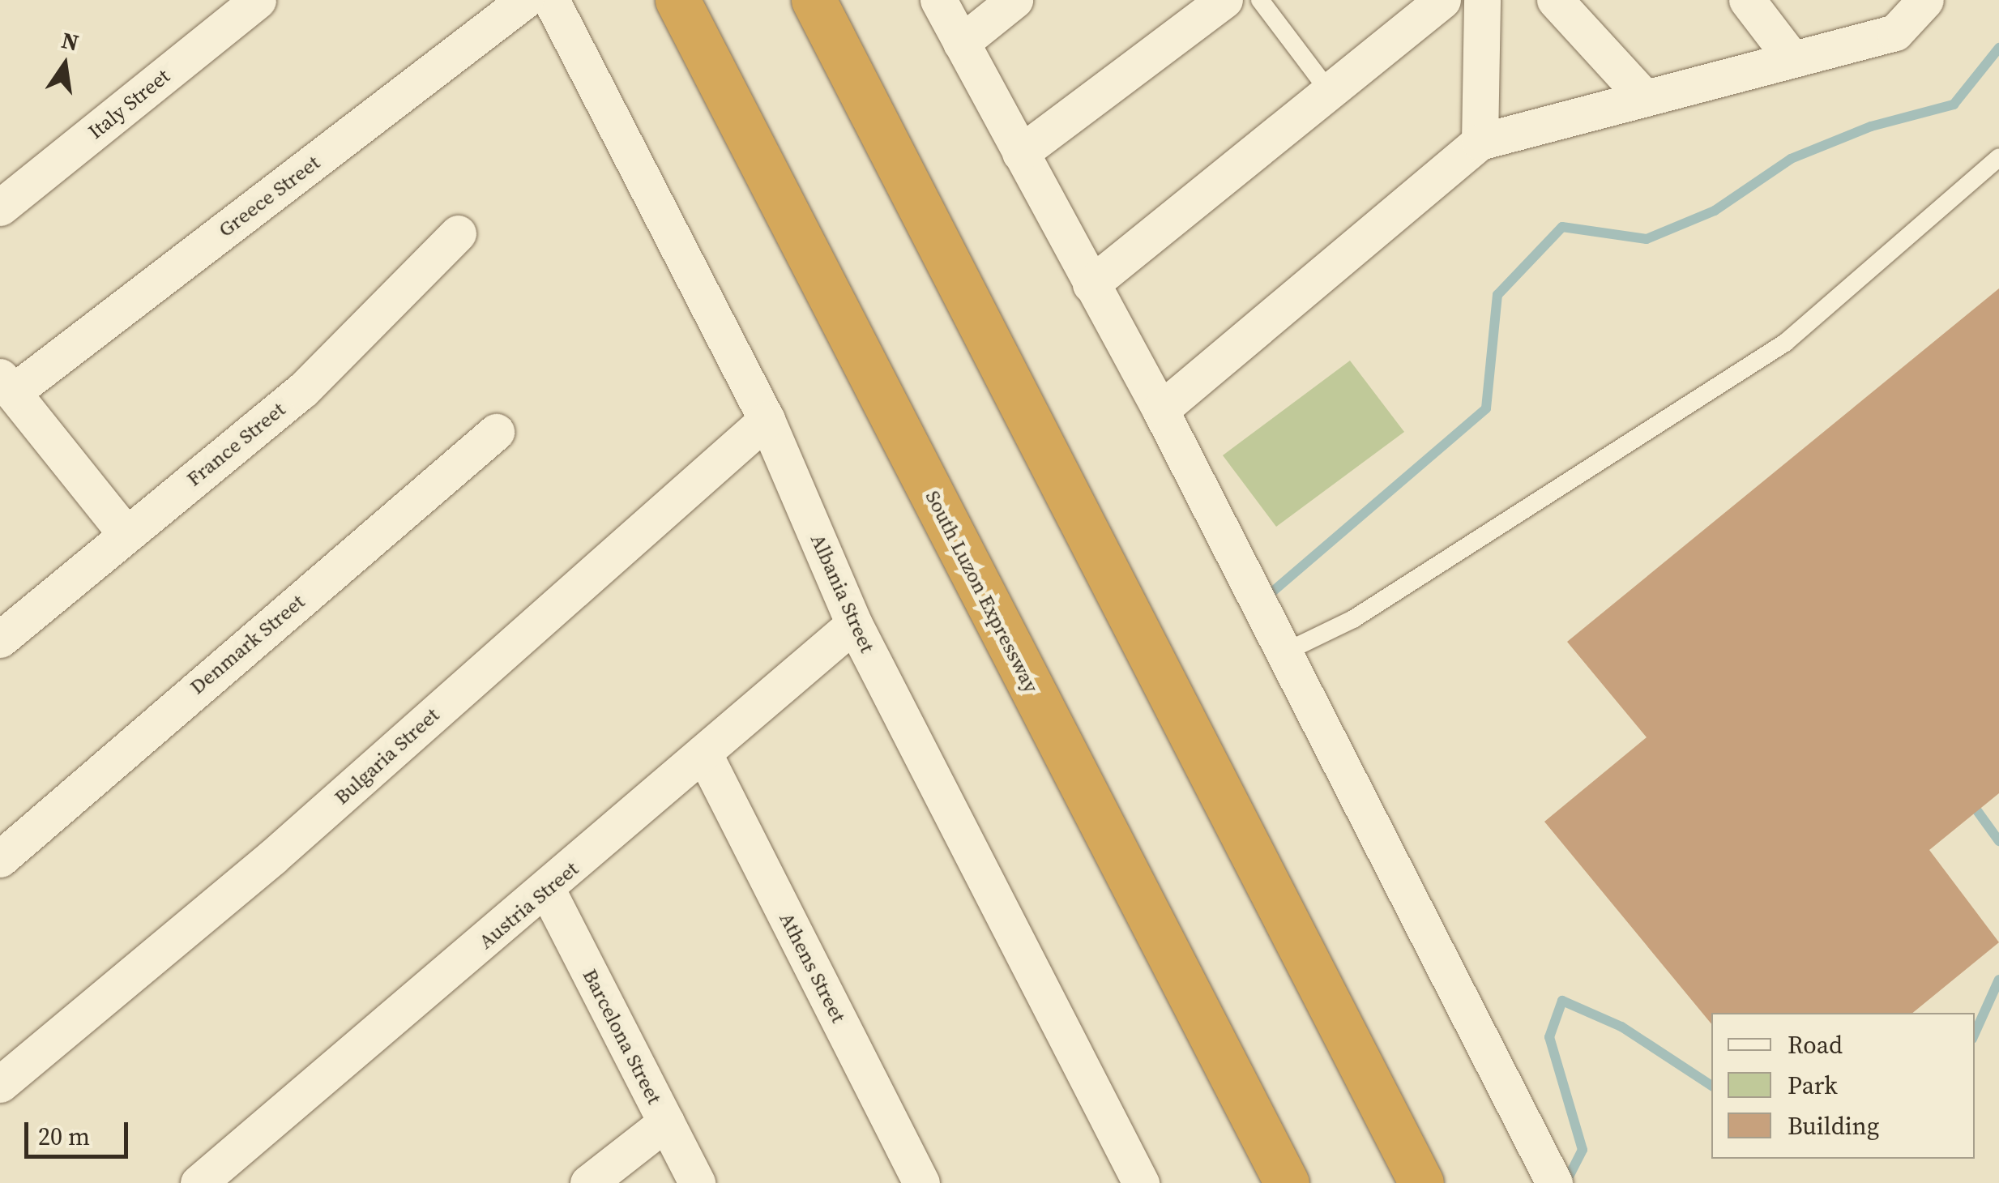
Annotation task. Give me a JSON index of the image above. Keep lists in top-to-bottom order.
{
  "streets": {
    "highway": ["South Luzon Expressway"],
    "street": [
      "Italy Street",
      "Greece Street",
      "France Street",
      "Albania Street",
      "Denmark Street",
      "Bulgaria Street",
      "Austria Street",
      "Athens Street",
      "Barcelona Street"
    ]
  },
  "crossings": [
    ["Albania Street", "Bulgaria Street"],
    ["Albania Street", "Austria Street"],
    ["Austria Street", "Athens Street"],
    ["Austria Street", "Barcelona Street"]
  ],
  "legend": ["Road", "Park", "Building"],
  "scale_bar": "20 m",
  "north": "top"
}
